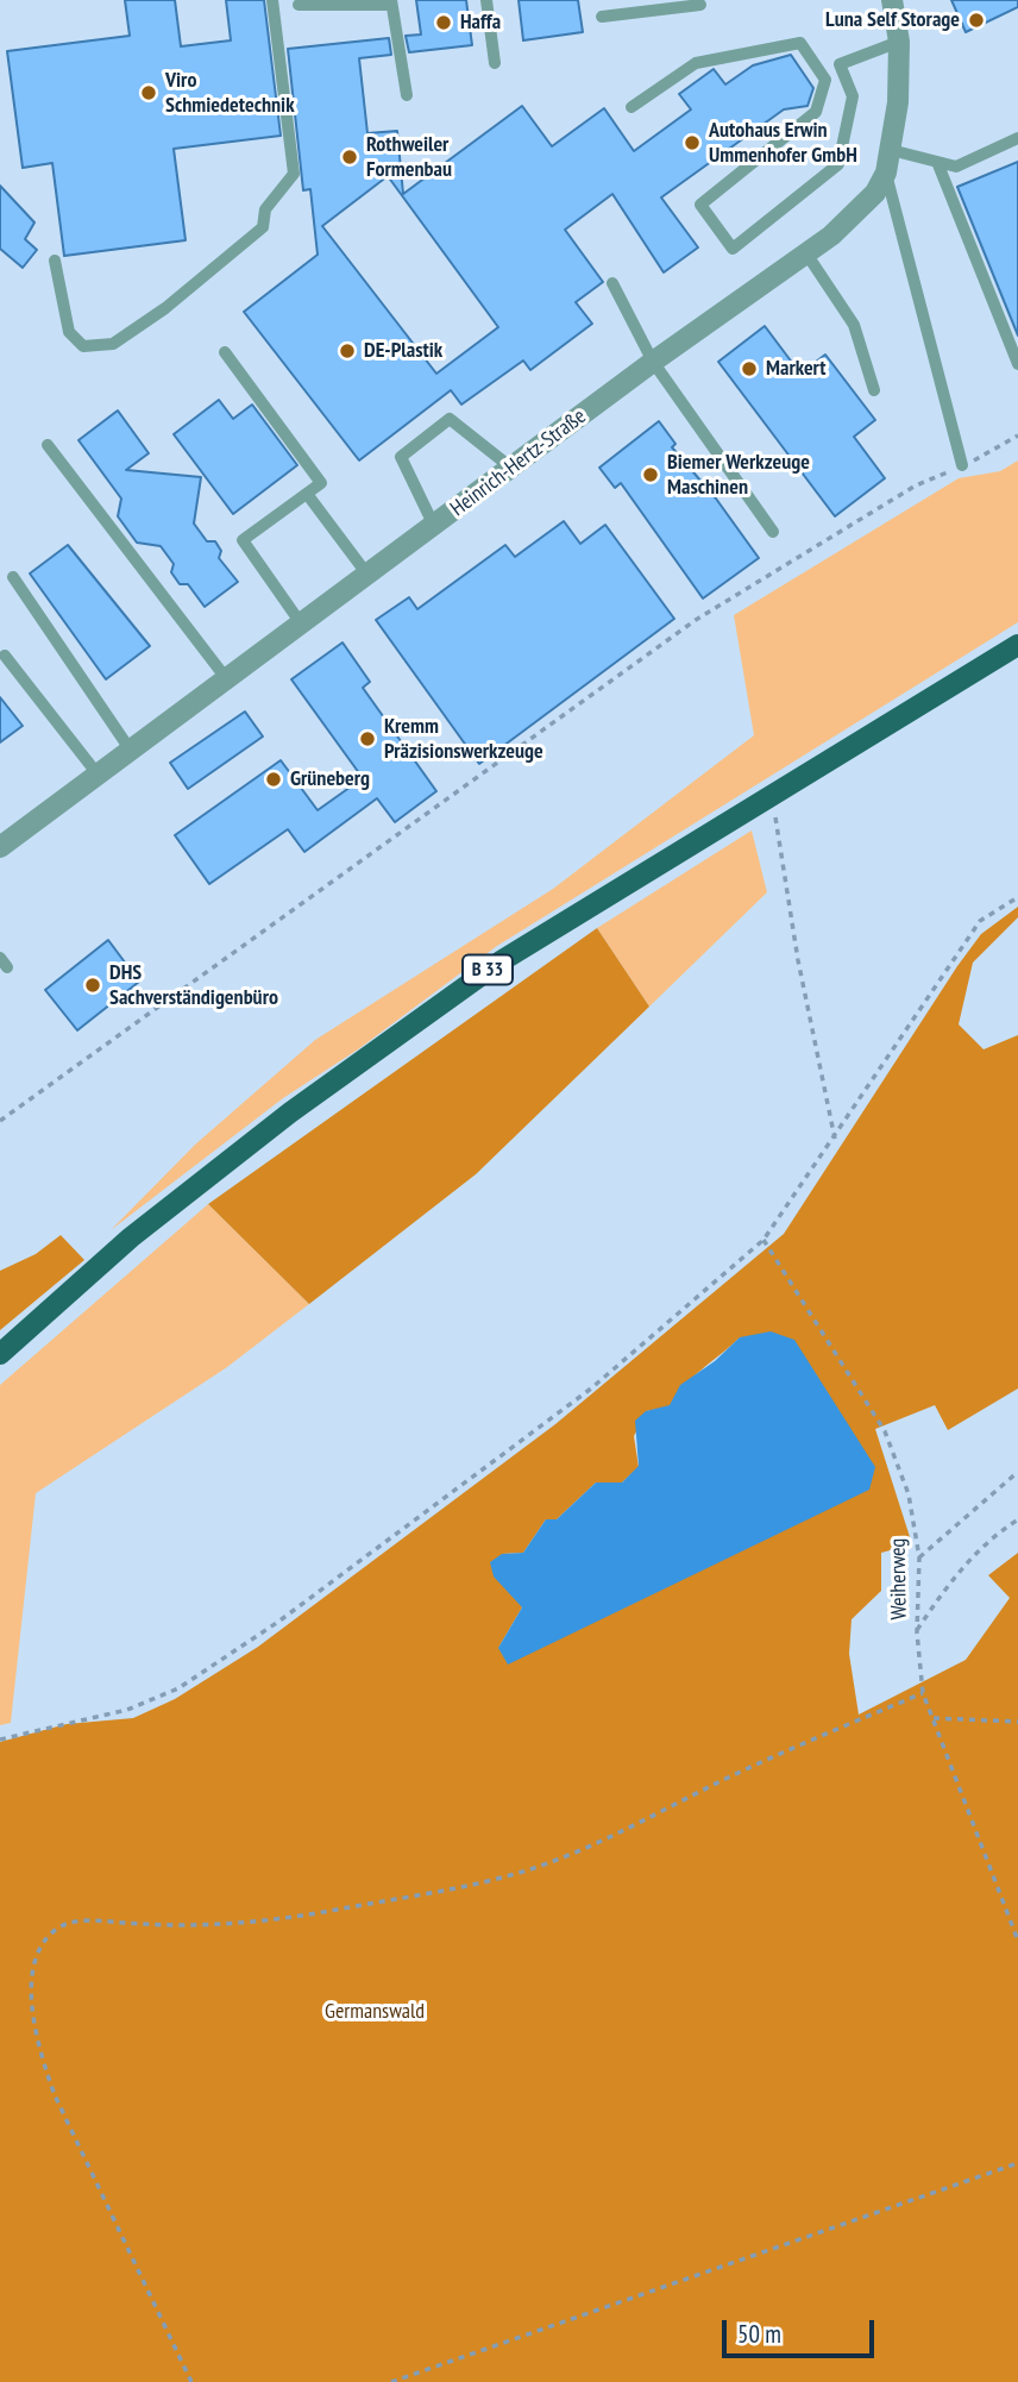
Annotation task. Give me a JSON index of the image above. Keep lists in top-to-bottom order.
{
  "streets": {
    "main road": ["B 33"],
    "street": ["Heinrich-Hertz-Straße"],
    "path": ["Weiherweg"]
  },
  "parks": ["Germanswald"],
  "places": [
    "Luna Self Storage",
    "Haffa",
    "Viro Schmiedetechnik",
    "Autohaus Erwin Ummenhofer GmbH",
    "Rothweiler Formenbau",
    "DE-Plastik",
    "Markert",
    "Biemer Werkzeuge Maschinen",
    "Kremm Präzisionswerkzeuge",
    "Grüneberg",
    "DHS Sachverständigenbüro"
  ],
  "scale_bar": "50 m"
}
